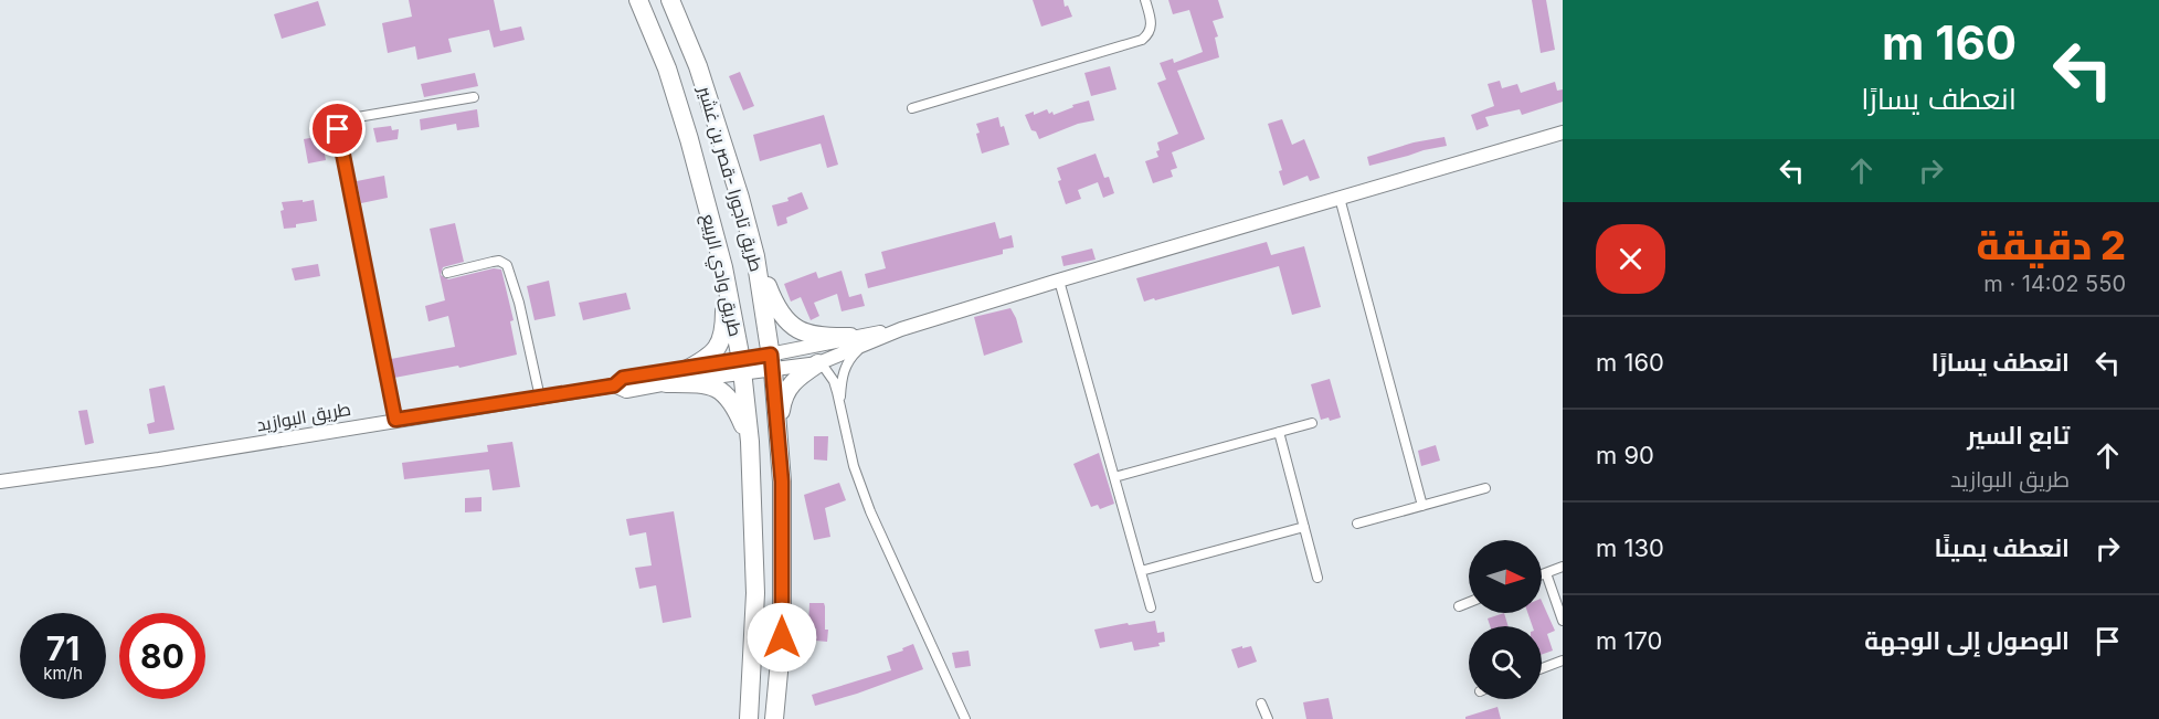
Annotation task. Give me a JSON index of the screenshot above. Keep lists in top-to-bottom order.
{
  "streets": {
    "highway": ["طريق تاجورا -قصر بن غشير", "طريق وادي الربيع"],
    "main road": ["طريق البوازيد"]
  },
  "north": "right",
  "page": {
    "turn": ["160 m", "انعطف يسارًا"],
    "heading": ["2 دقيقة", "550 m · 14:02"],
    "list": [
      {
        "name": "انعطف يسارًا",
        "value": "160 m"
      },
      {
        "name": "تابع السير",
        "note": "طريق البوازيد",
        "value": "90 m"
      },
      {
        "name": "انعطف يمينًا",
        "value": "130 m"
      },
      {
        "name": "الوصول إلى الوجهة",
        "value": "170 m"
      }
    ],
    "speed": "71 km/h",
    "limit": "80"
  }
}
